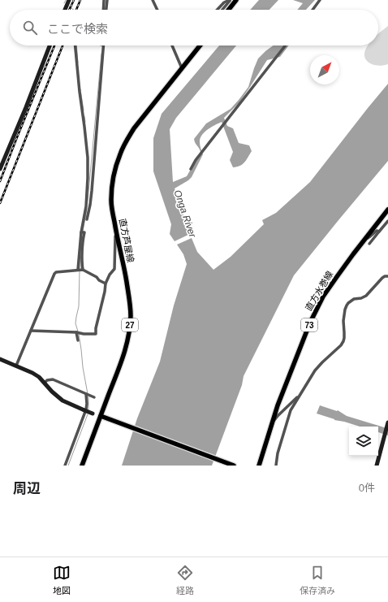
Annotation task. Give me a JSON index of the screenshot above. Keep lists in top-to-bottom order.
{
  "streets": {
    "main road": [
      "直方芦屋線",
      "直方水巻線",
      "27",
      "73"
    ]
  },
  "water": ["Onga River"],
  "north": "top right",
  "page": {
    "search": "ここで検索",
    "heading": ["周辺", "0件"],
    "nav": ["地図", "経路", "保存済み"]
  }
}
